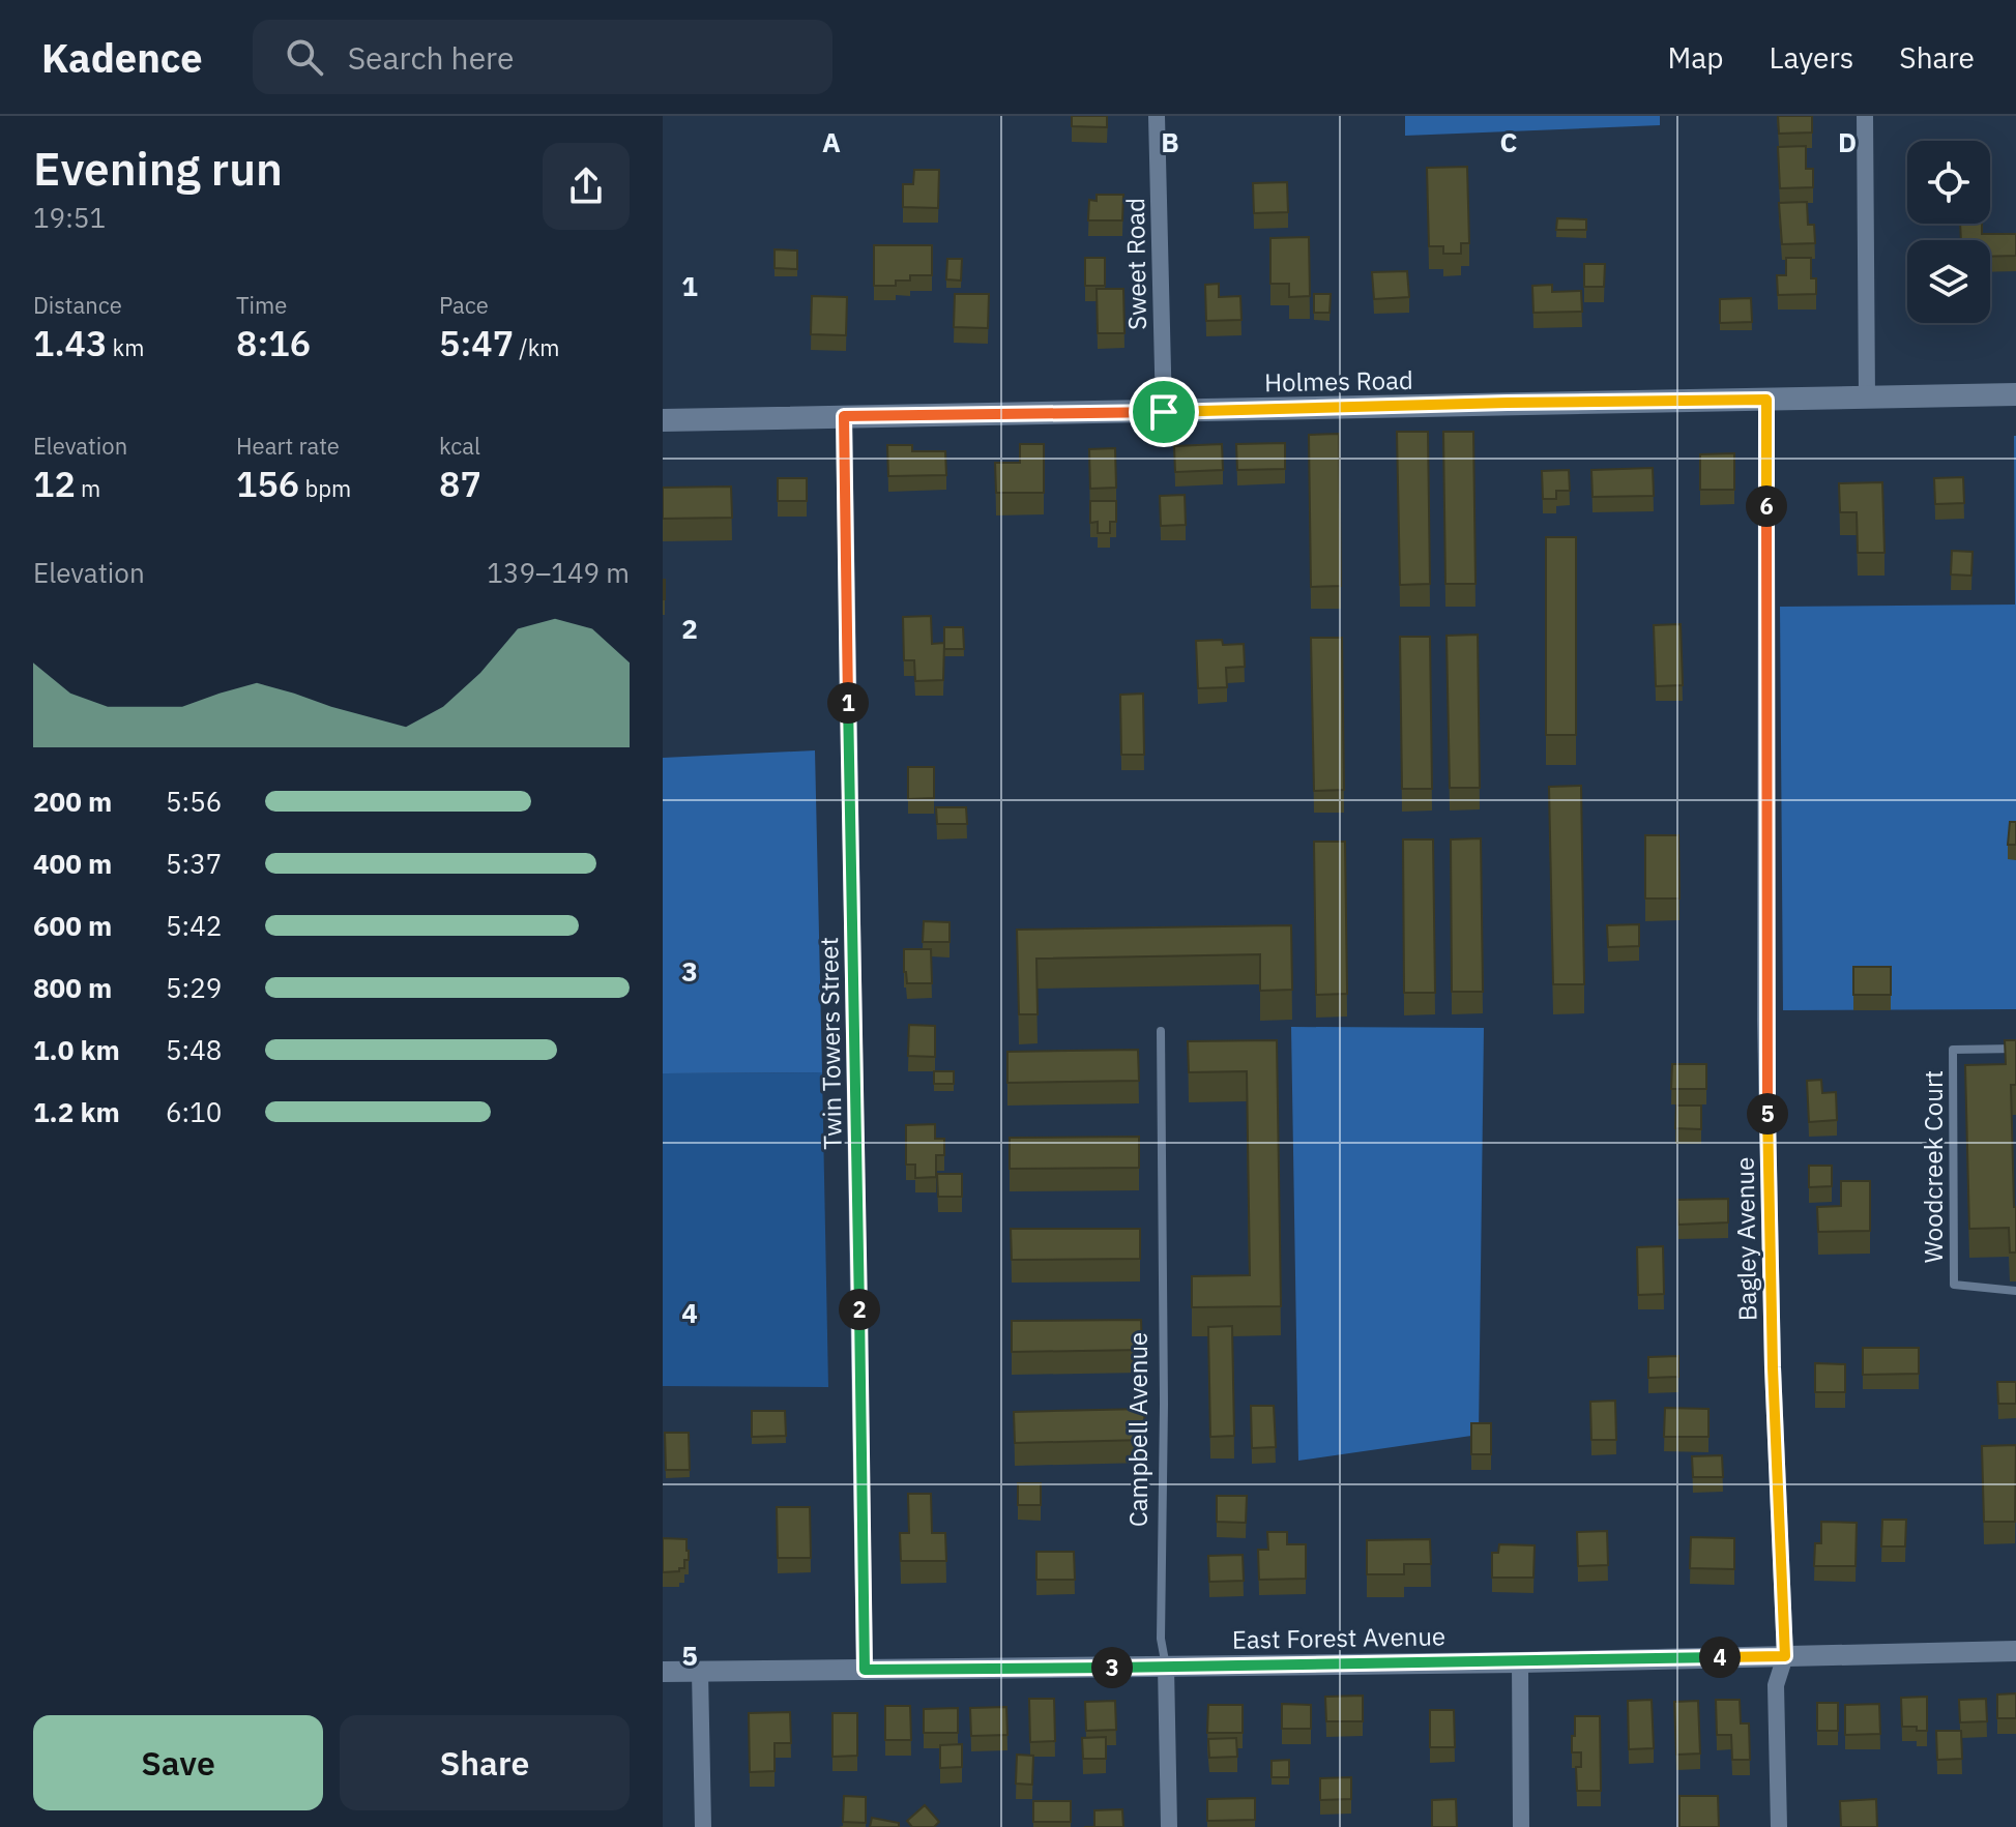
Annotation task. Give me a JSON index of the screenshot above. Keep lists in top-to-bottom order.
{
  "streets": {
    "main road": ["Holmes Road"],
    "street": [
      "Sweet Road",
      "Twin Towers Street",
      "Bagley Avenue",
      "Campbell Avenue",
      "East Forest Avenue"
    ],
    "lane": ["Woodcreek Court"]
  },
  "crossings": [
    ["Sweet Road", "Holmes Road"],
    ["Holmes Road", "Twin Towers Street"],
    ["Holmes Road", "Bagley Avenue"],
    ["Twin Towers Street", "East Forest Avenue"],
    ["Bagley Avenue", "East Forest Avenue"],
    ["Campbell Avenue", "East Forest Avenue"]
  ],
  "page": {
    "header": "Kadence",
    "search": "Search here",
    "nav": ["Map", "Layers", "Share"],
    "heading": ["Evening run", "19:51"],
    "stats": [
      ["Distance", "1.43 km"],
      ["Time", "8:16"],
      ["Pace", "5:47 /km"],
      ["Elevation", "12 m"],
      ["Heart rate", "156 bpm"],
      ["kcal", "87"]
    ],
    "pins": [
      "6",
      "1",
      "5",
      "2",
      "4",
      "3"
    ],
    "chart": ["Elevation", "139–149 m"],
    "list": [
      {
        "name": "200 m",
        "note": "5:56"
      },
      {
        "name": "400 m",
        "note": "5:37"
      },
      {
        "name": "600 m",
        "note": "5:42"
      },
      {
        "name": "800 m",
        "note": "5:29"
      },
      {
        "name": "1.0 km",
        "note": "5:48"
      },
      {
        "name": "1.2 km",
        "note": "6:10"
      }
    ],
    "buttons": ["Save", "Share"]
  },
  "grid": {
    "columns": [
      "A",
      "B",
      "C",
      "D"
    ],
    "rows": [
      "1",
      "2",
      "3",
      "4",
      "5"
    ]
  }
}
